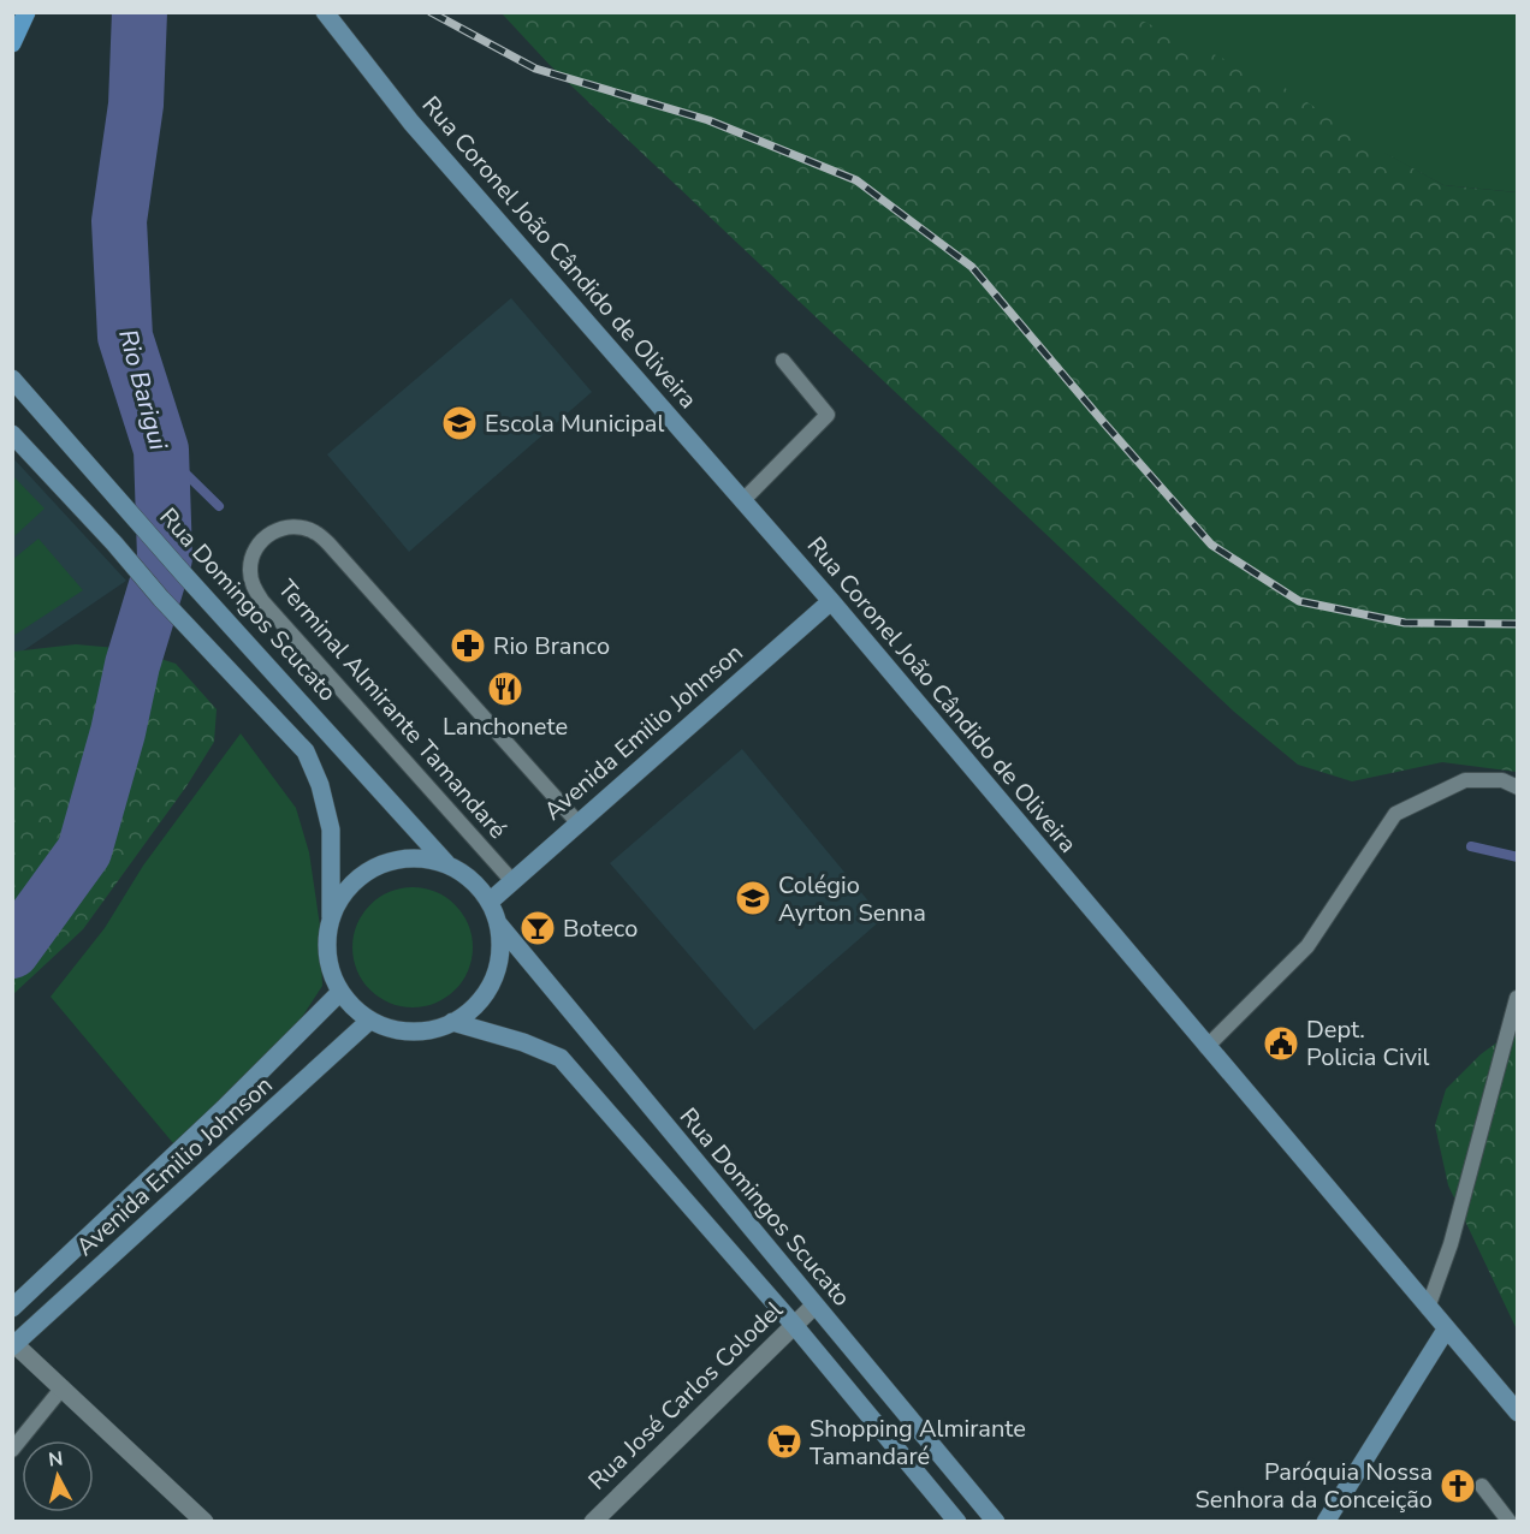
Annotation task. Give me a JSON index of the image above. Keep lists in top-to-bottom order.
{
  "streets": {
    "main road": ["Rua Coronel João Cândido de Oliveira", "Rua Domingos Scucato", "Avenida Emilio Johnson"],
    "street": ["Rua José Carlos Colodel"],
    "lane": ["Terminal Almirante Tamandaré"]
  },
  "crossings": [
    ["Rua Coronel João Cândido de Oliveira", "Avenida Emilio Johnson"],
    ["Rua Domingos Scucato", "Avenida Emilio Johnson"],
    ["Rua Domingos Scucato", "Rua José Carlos Colodel"],
    ["Terminal Almirante Tamandaré", "Avenida Emilio Johnson"]
  ],
  "water": ["Rio Barigui"],
  "places": {
    "school or university": ["Escola Municipal", "Colégio Ayrton Senna"],
    "pharmacy": ["Rio Branco"],
    "restaurant": ["Lanchonete"],
    "bar": ["Boteco"],
    "public building": ["Dept. Policia Civil"],
    "supermarket": ["Shopping Almirante Tamandaré"],
    "church": ["Paróquia Nossa Senhora da Conceição"]
  },
  "north": "top"
}
